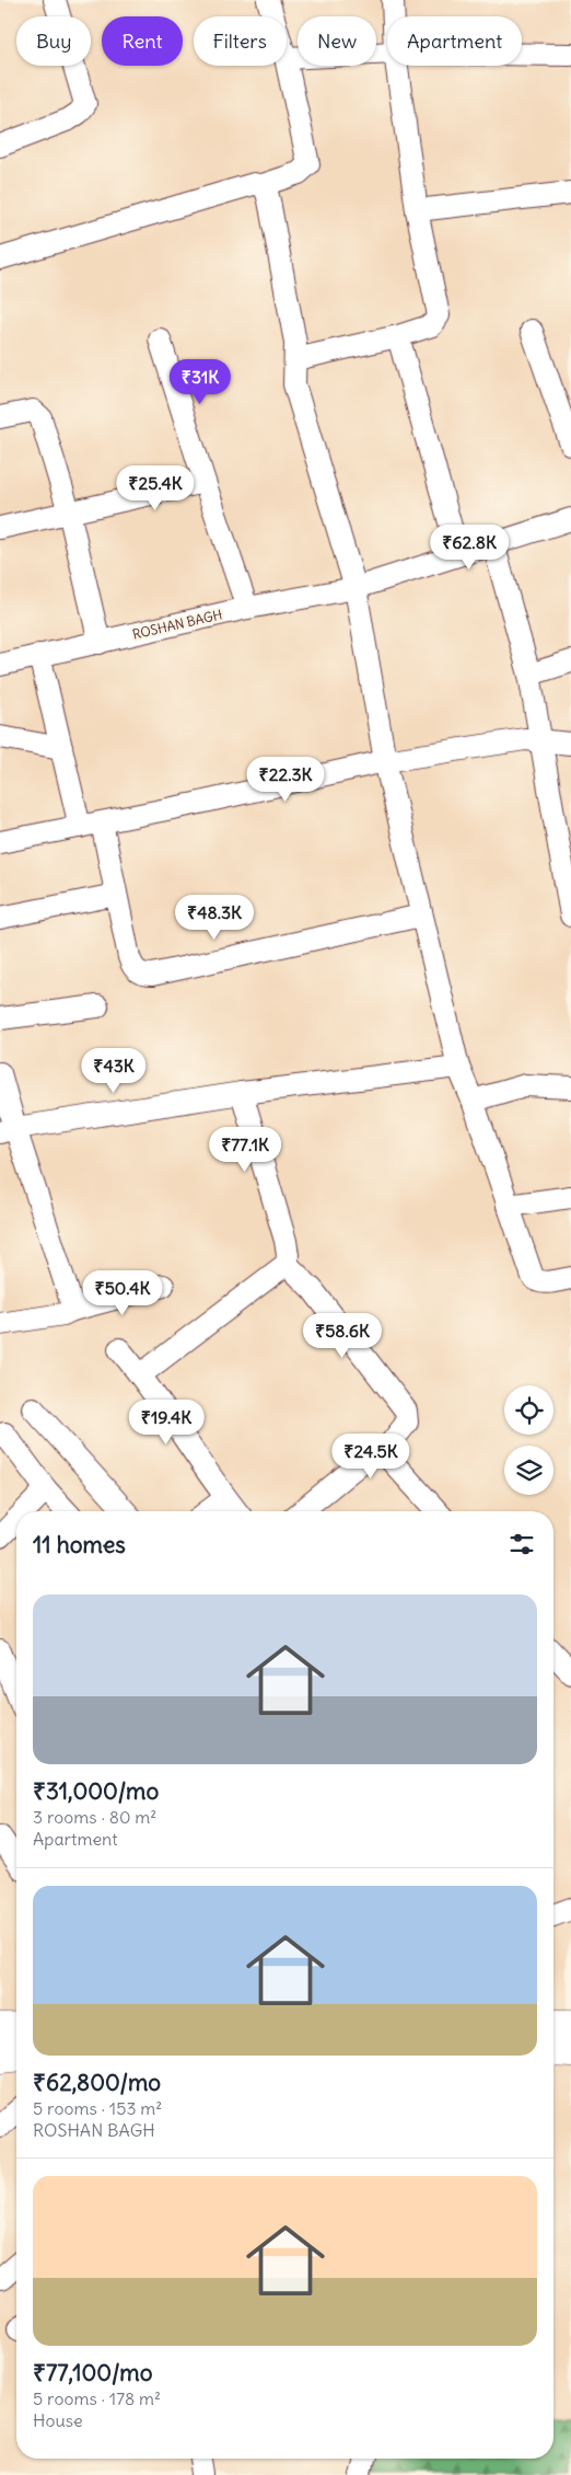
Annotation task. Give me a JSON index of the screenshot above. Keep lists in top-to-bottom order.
{
  "streets": {
    "street": ["ROSHAN BAGH"]
  },
  "page": {
    "chip": [
      "Buy",
      "Rent",
      "Filters",
      "New",
      "Apartment"
    ],
    "price": [
      "₹31K",
      "₹25.4K",
      "₹62.8K",
      "₹22.3K",
      "₹48.3K",
      "₹43K",
      "₹77.1K",
      "₹50.4K",
      "₹58.6K",
      "₹19.4K",
      "₹24.5K"
    ],
    "heading": "11 homes",
    "list": [
      {
        "name": "₹31,000/mo",
        "note": "3 rooms · 80 m² · Apartment"
      },
      {
        "name": "₹62,800/mo",
        "note": "5 rooms · 153 m² · ROSHAN BAGH"
      },
      {
        "name": "₹77,100/mo",
        "note": "5 rooms · 178 m² · House"
      }
    ]
  }
}
